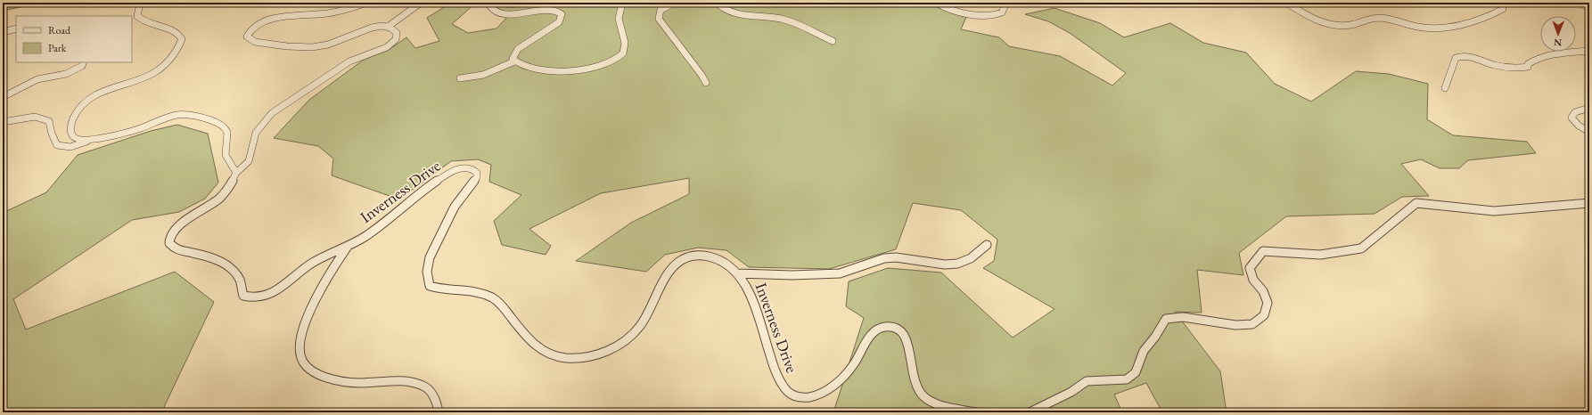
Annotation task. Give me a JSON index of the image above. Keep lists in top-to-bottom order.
{
  "streets": {
    "street": ["Inverness Drive"]
  },
  "legend": ["Road", "Park"],
  "north": "bottom"
}
